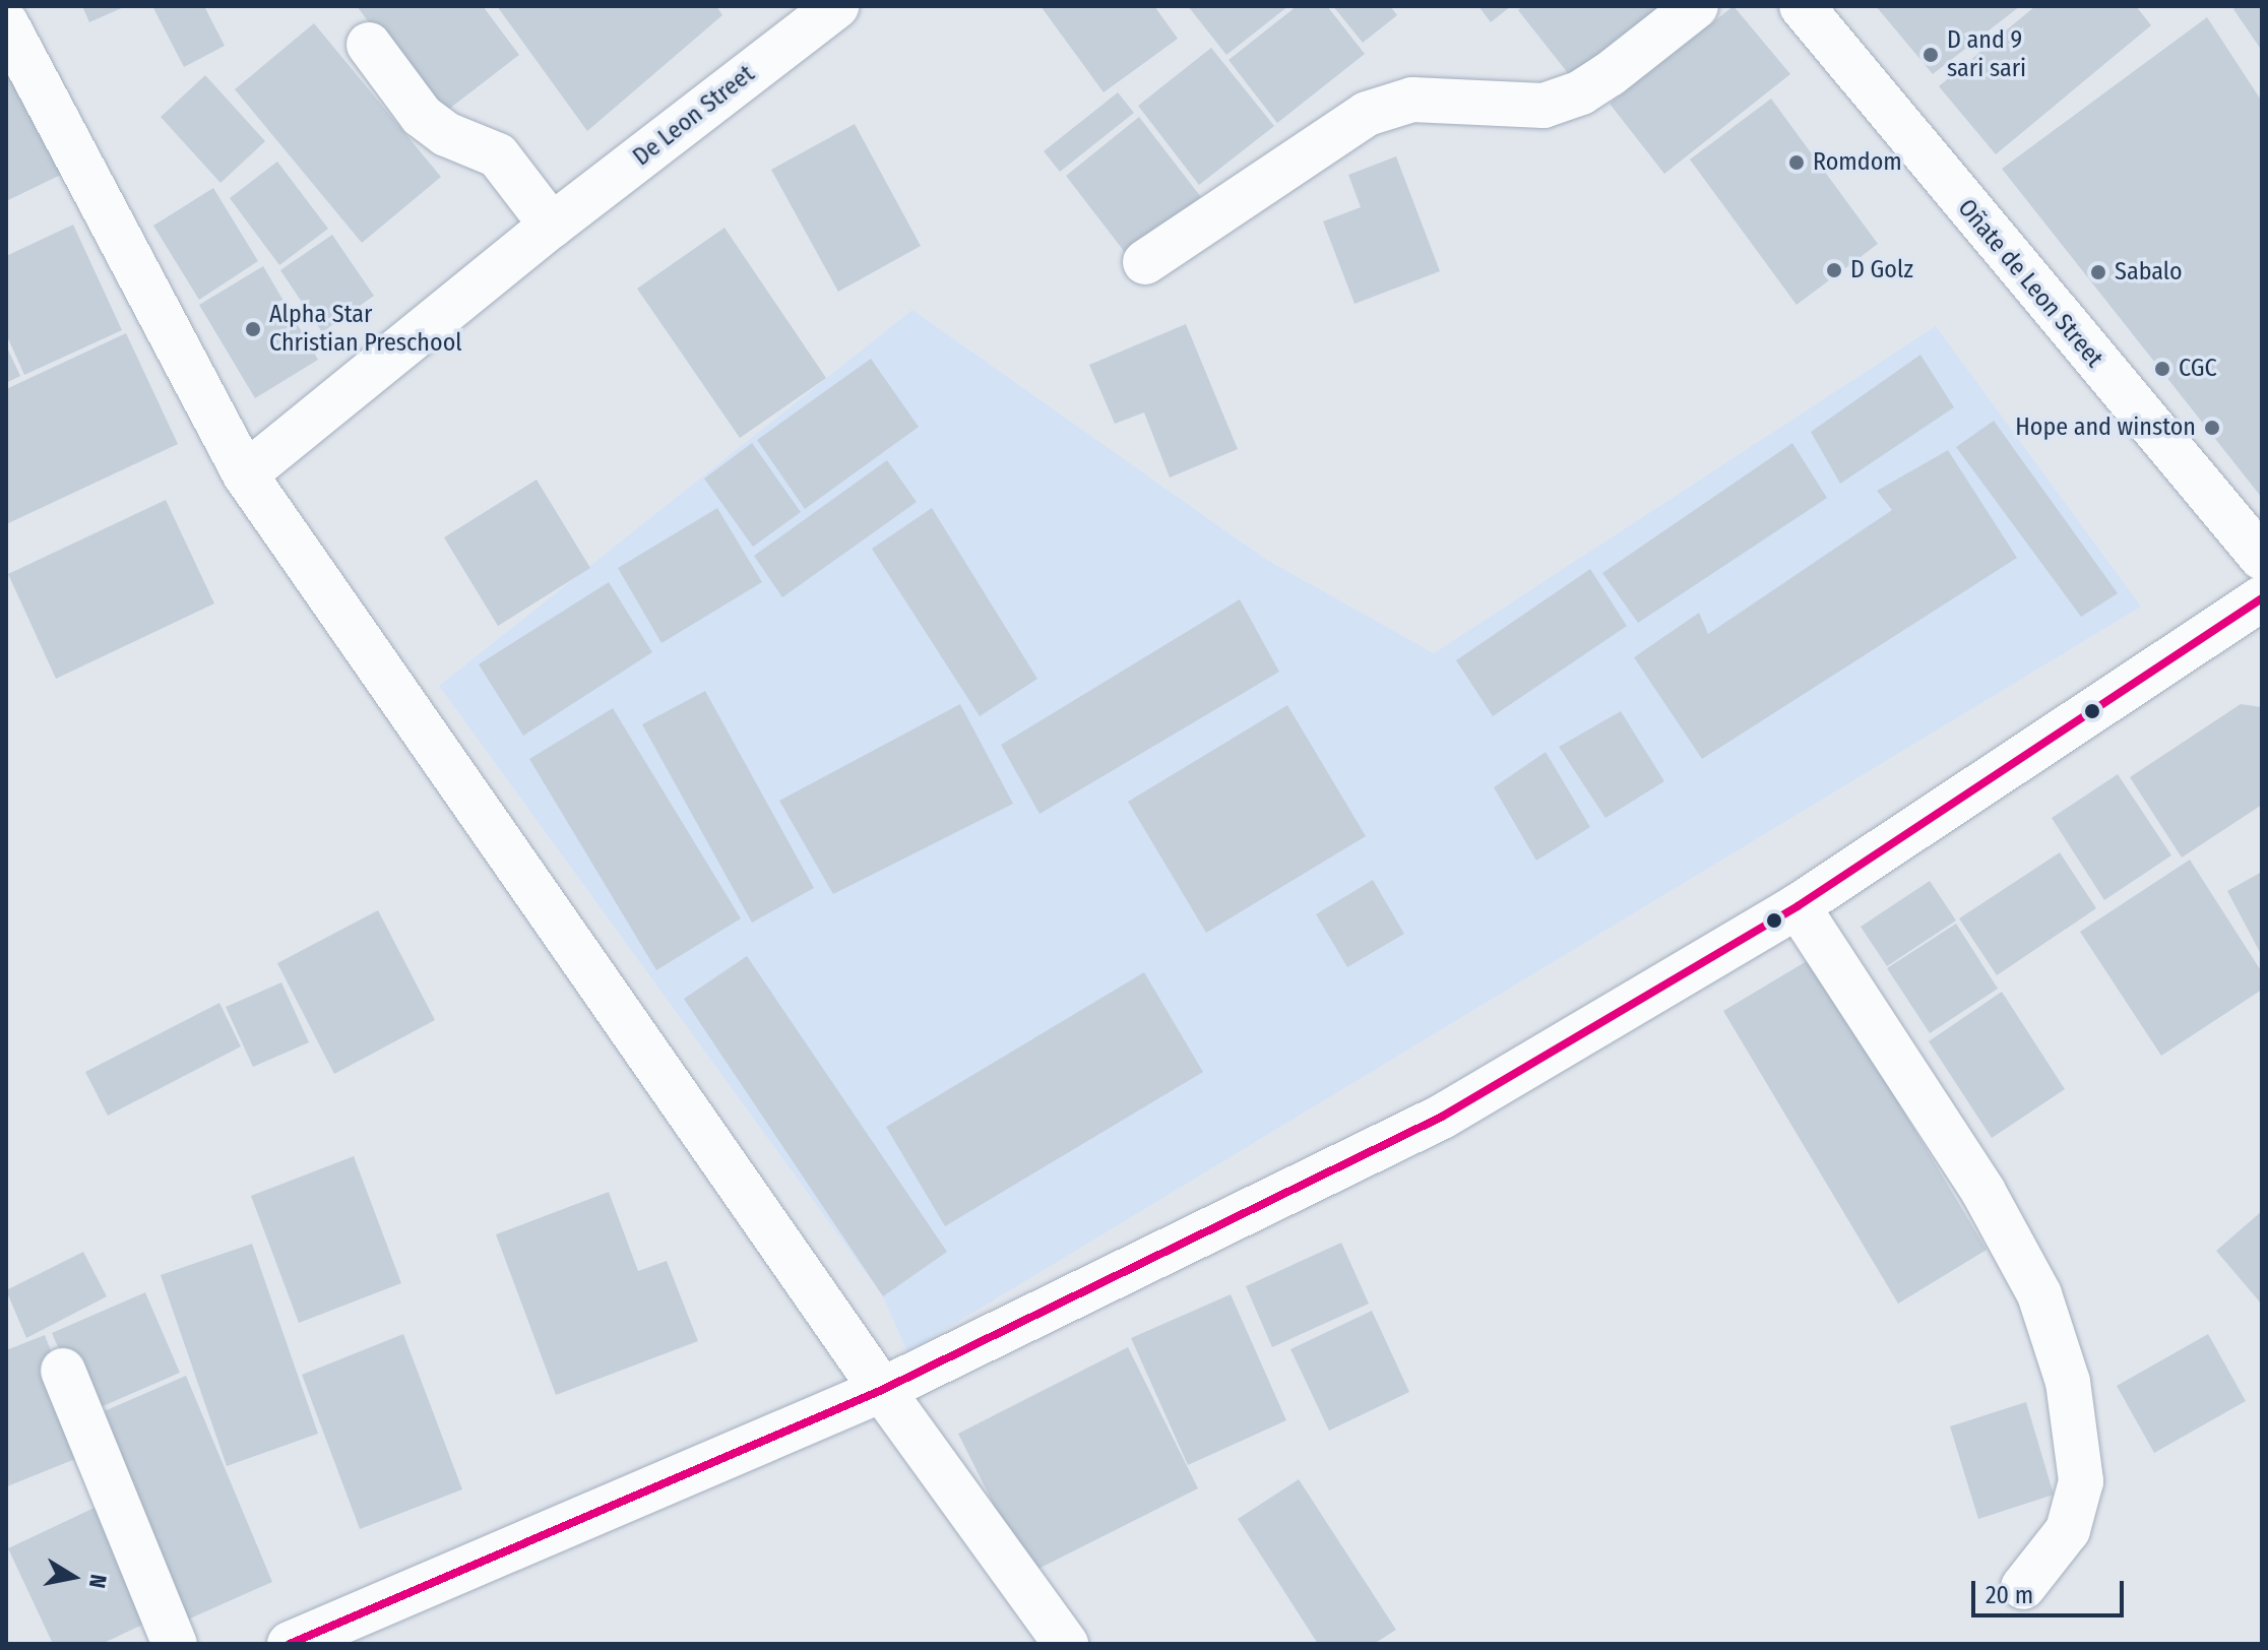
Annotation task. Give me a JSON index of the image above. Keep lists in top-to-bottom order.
{
  "streets": {
    "street": ["De Leon Street", "Oñate de Leon Street"]
  },
  "places": [
    "D and 9 sari sari",
    "Romdom",
    "D Golz",
    "Sabalo",
    "Alpha Star Christian Preschool",
    "CGC",
    "Hope and winston"
  ],
  "scale_bar": "20 m",
  "north": "right"
}
